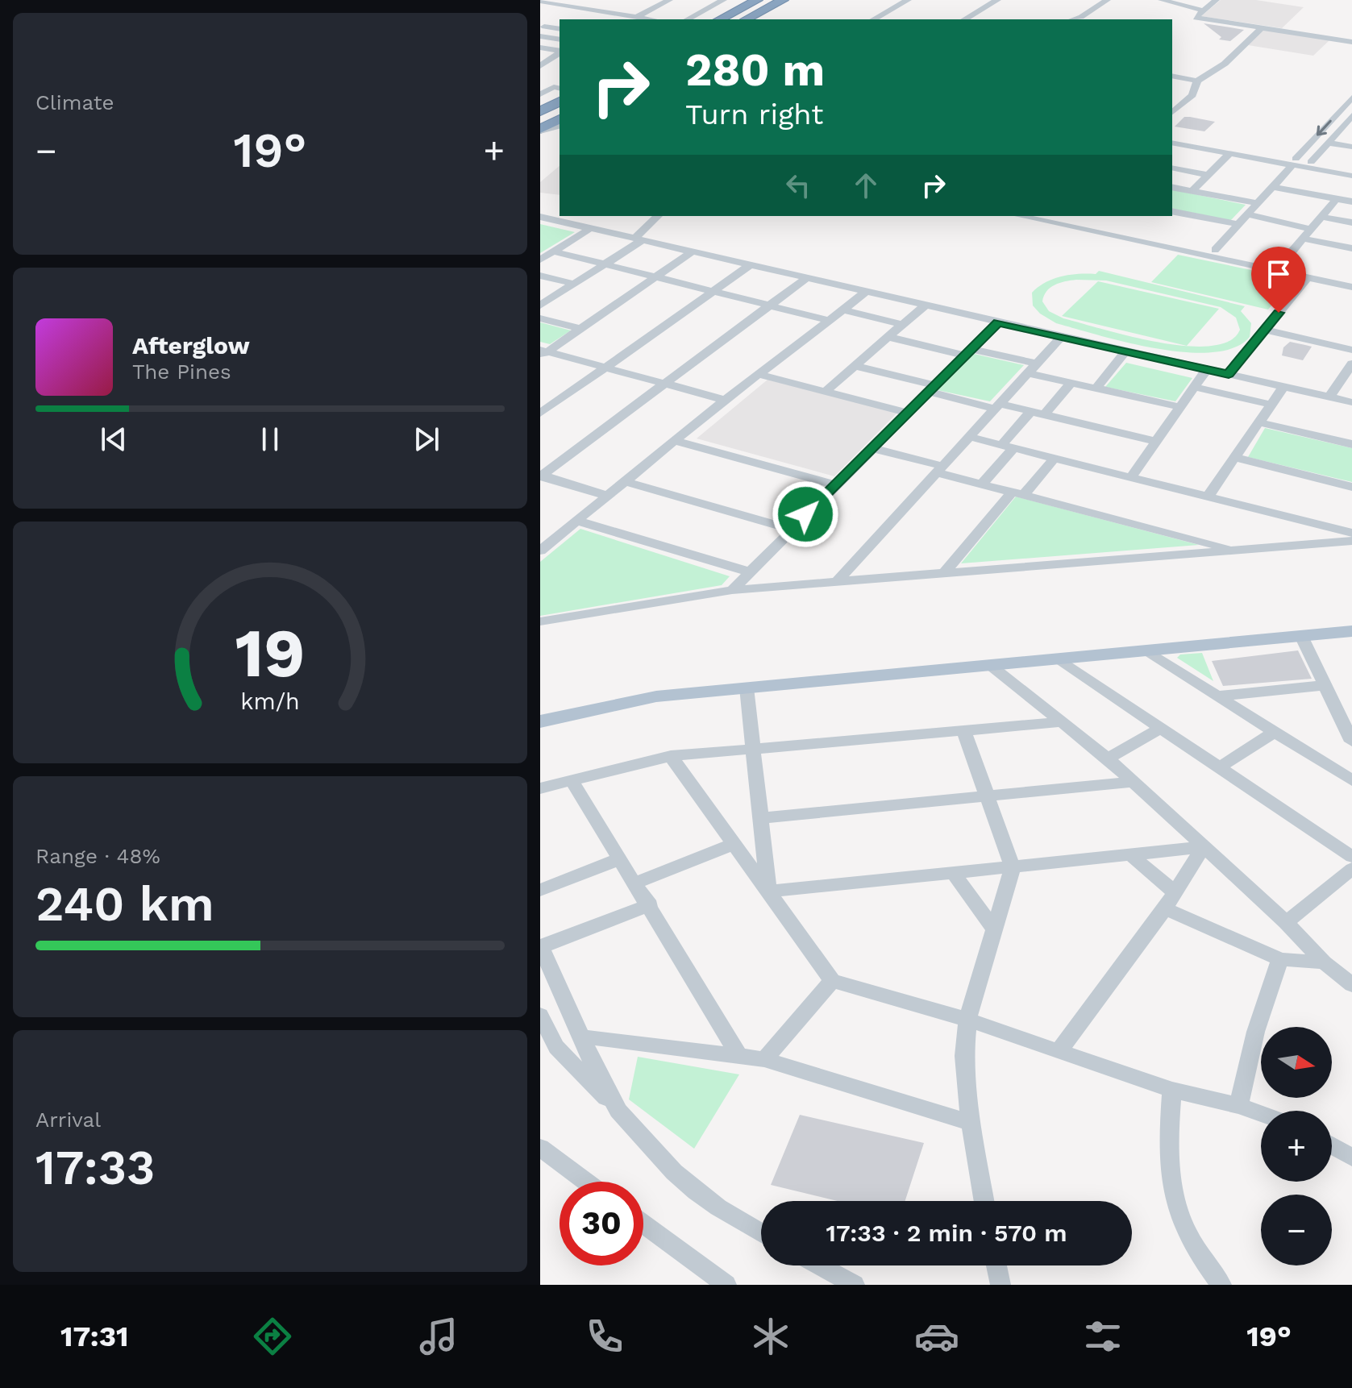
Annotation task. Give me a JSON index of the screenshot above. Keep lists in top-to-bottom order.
{
  "north": "right",
  "page": {
    "tile": [
      "Climate",
      ["Range · 48%", "240 km"],
      ["Arrival", "17:33"]
    ],
    "turn": ["280 m", "Turn right"],
    "heat": ["−", "19°", "+"],
    "song": ["Afterglow", "The Pines"],
    "map_buttons": ["+", "−"],
    "limit": "30",
    "trip": "17:33 · 2 min · 570 m",
    "tabs": ["17:31", "19°"],
    "gauge": ["19", "km/h"]
  }
}
